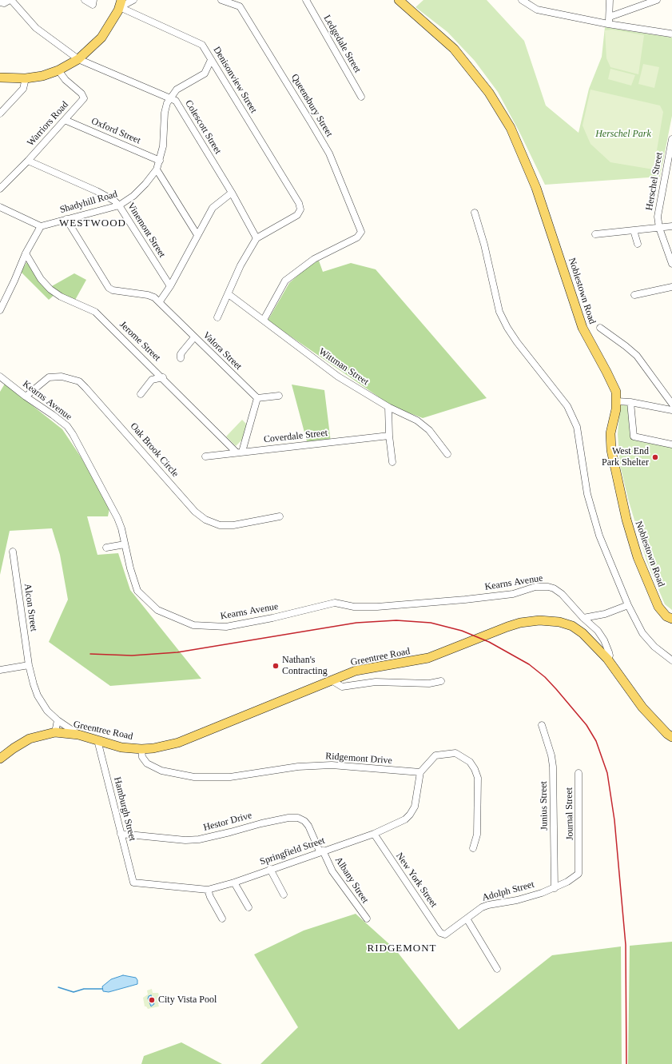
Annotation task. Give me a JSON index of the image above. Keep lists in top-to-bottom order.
{
  "streets": {
    "main road": ["Noblestown Road", "Greentree Road"],
    "street": [
      "Ledgedale Street",
      "Denisonview Street",
      "Queensbury Street",
      "Warriors Road",
      "Colescott Street",
      "Oxford Street",
      "Herschel Street",
      "Shadyhill Road",
      "Vinemont Street",
      "Jerome Street",
      "Valora Street",
      "Wittman Street",
      "Kearns Avenue",
      "Coverdale Street",
      "Oak Brook Circle",
      "Alcon Street",
      "Ridgemont Drive",
      "Junius Street",
      "Hamburgh Street",
      "Journal Street",
      "Hestor Drive",
      "Springfield Street",
      "Albany Street",
      "New York Street",
      "Adolph Street"
    ]
  },
  "crossings": [
    ["Denisonview Street", "Colescott Street"],
    ["Denisonview Street", "Shadyhill Road"],
    ["Queensbury Street", "Wittman Street"],
    ["Warriors Road", "Oxford Street"],
    ["Warriors Road", "Vinemont Street"],
    ["Colescott Street", "Shadyhill Road"],
    ["Oxford Street", "Shadyhill Road"],
    ["Shadyhill Road", "Vinemont Street"],
    ["Jerome Street", "Coverdale Street"],
    ["Kearns Avenue", "Oak Brook Circle"],
    ["Kearns Avenue", "Greentree Road"],
    ["Alcon Street", "Greentree Road"],
    ["Greentree Road", "Ridgemont Drive"],
    ["Greentree Road", "Hamburgh Street"],
    ["Ridgemont Drive", "Springfield Street"],
    ["Junius Street", "Adolph Street"],
    ["Hamburgh Street", "Hestor Drive"],
    ["Hamburgh Street", "Springfield Street"],
    ["Journal Street", "Adolph Street"],
    ["Hestor Drive", "Springfield Street"],
    ["Hestor Drive", "Albany Street"],
    ["Springfield Street", "Albany Street"],
    ["Springfield Street", "New York Street"],
    ["New York Street", "Adolph Street"]
  ],
  "districts": ["WESTWOOD", "RIDGEMONT"],
  "parks": ["Herschel Park"],
  "places": ["West End Park Shelter", "Nathan's Contracting", "City Vista Pool"]
}
